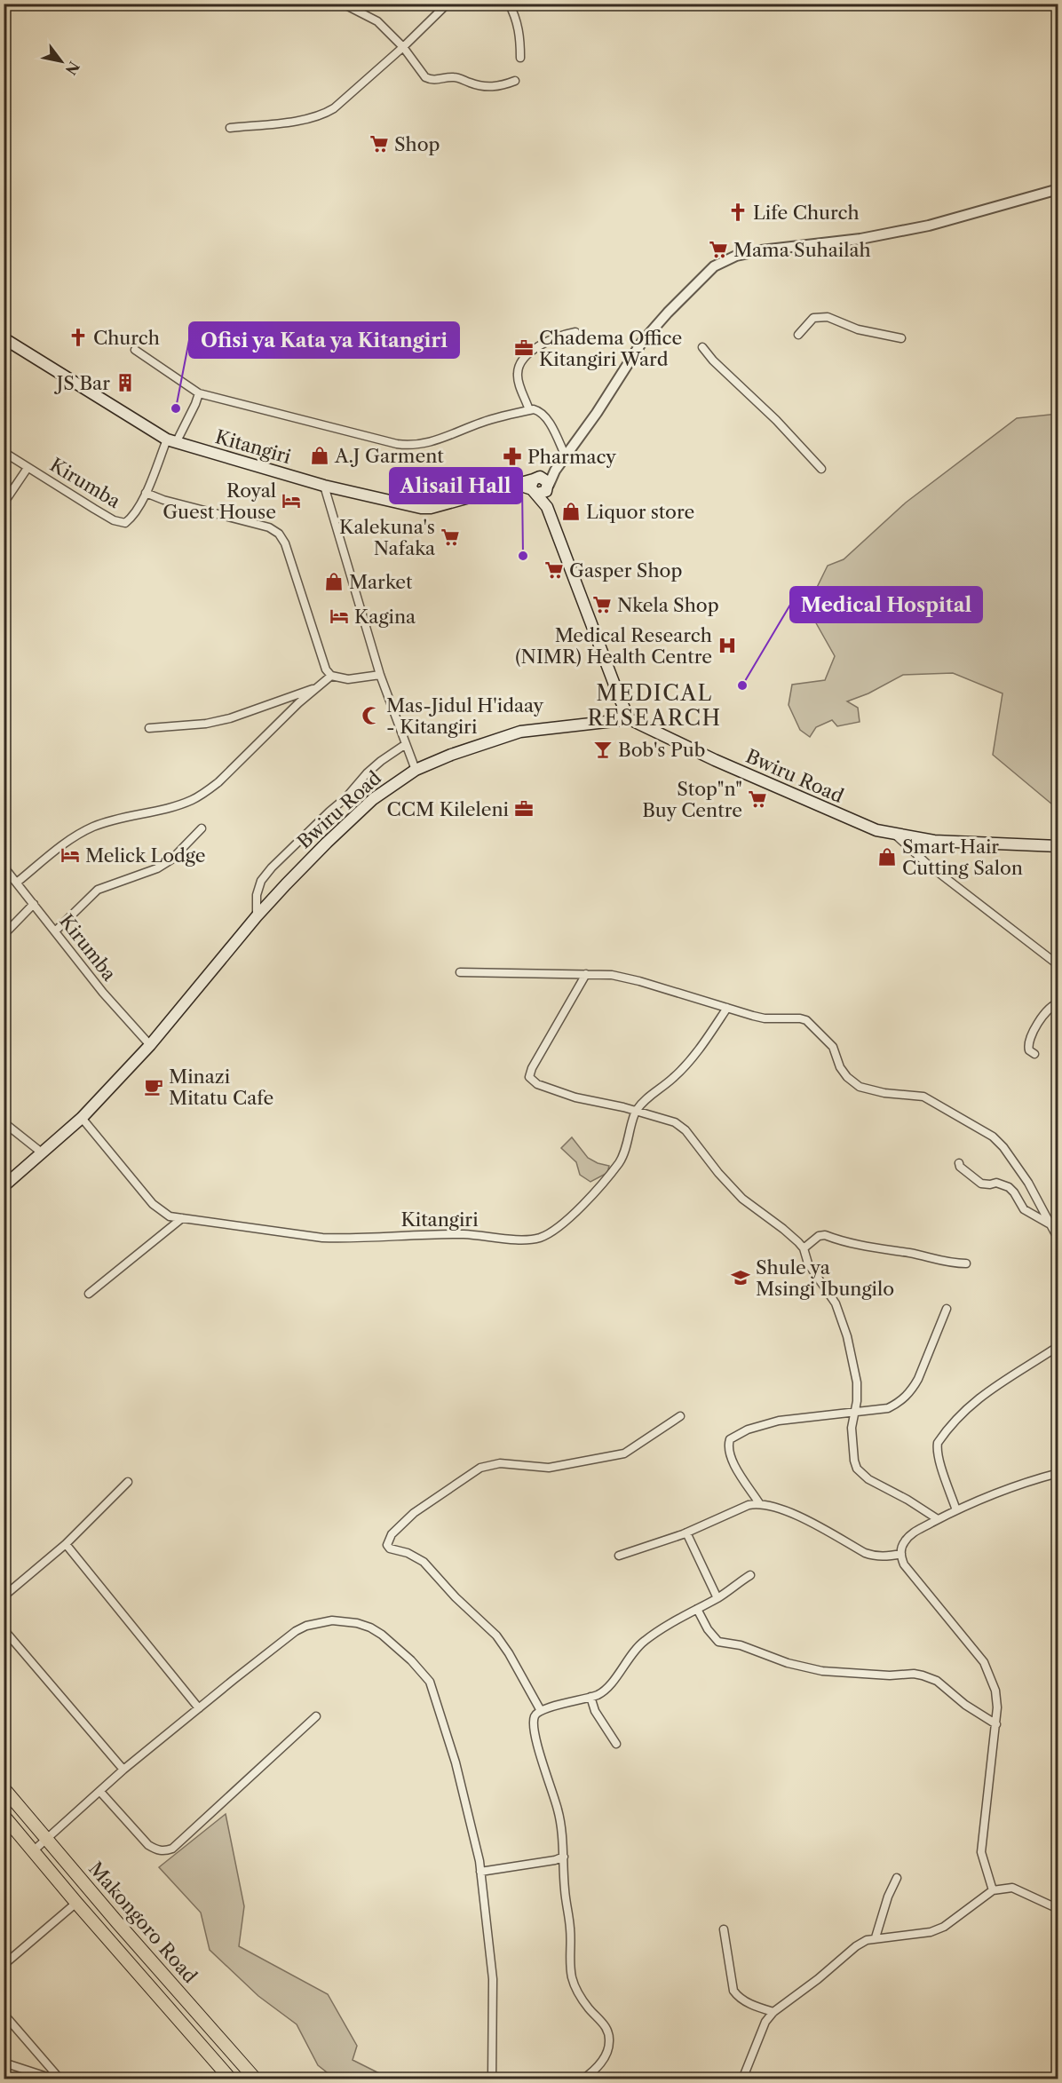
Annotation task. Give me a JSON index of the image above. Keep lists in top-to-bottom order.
{
  "streets": {
    "main road": ["Kitangiri", "Bwiru Road", "Makongoro Road"],
    "street": ["Kirumba"]
  },
  "crossings": [
    ["Kitangiri", "Kirumba"],
    ["Kitangiri", "Bwiru Road"],
    ["Kirumba", "Bwiru Road"]
  ],
  "districts": ["MEDICAL RESEARCH"],
  "places": {
    "supermarket": [
      "Shop",
      "Mama Suhailah",
      "Kalekuna's Nafaka",
      "Gasper Shop",
      "Nkela Shop",
      "Stop\"n\" Buy Centre"
    ],
    "church": ["Life Church", "Church"],
    "office": ["Chadema Office Kitangiri Ward", "CCM Kileleni"],
    "building": ["JS Bar"],
    "other": ["Ofisi ya Kata ya Kitangiri", "Alisail Hall", "Medical Hospital"],
    "shop": [
      "A.J Garment",
      "Liquor store",
      "Market",
      "Smart Hair Cutting Salon"
    ],
    "pharmacy": ["Pharmacy"],
    "hotel": ["Royal Guest House", "Kagina", "Melick Lodge"],
    "hospital": ["Medical Research (NIMR) Health Centre"],
    "mosque": ["Mas-Jidul H'idaay - Kitangiri"],
    "bar": ["Bob's Pub"],
    "cafe": ["Minazi Mitatu Cafe"],
    "school or university": ["Shule ya Msingi Ibungilo"]
  },
  "north": "bottom right"
}
